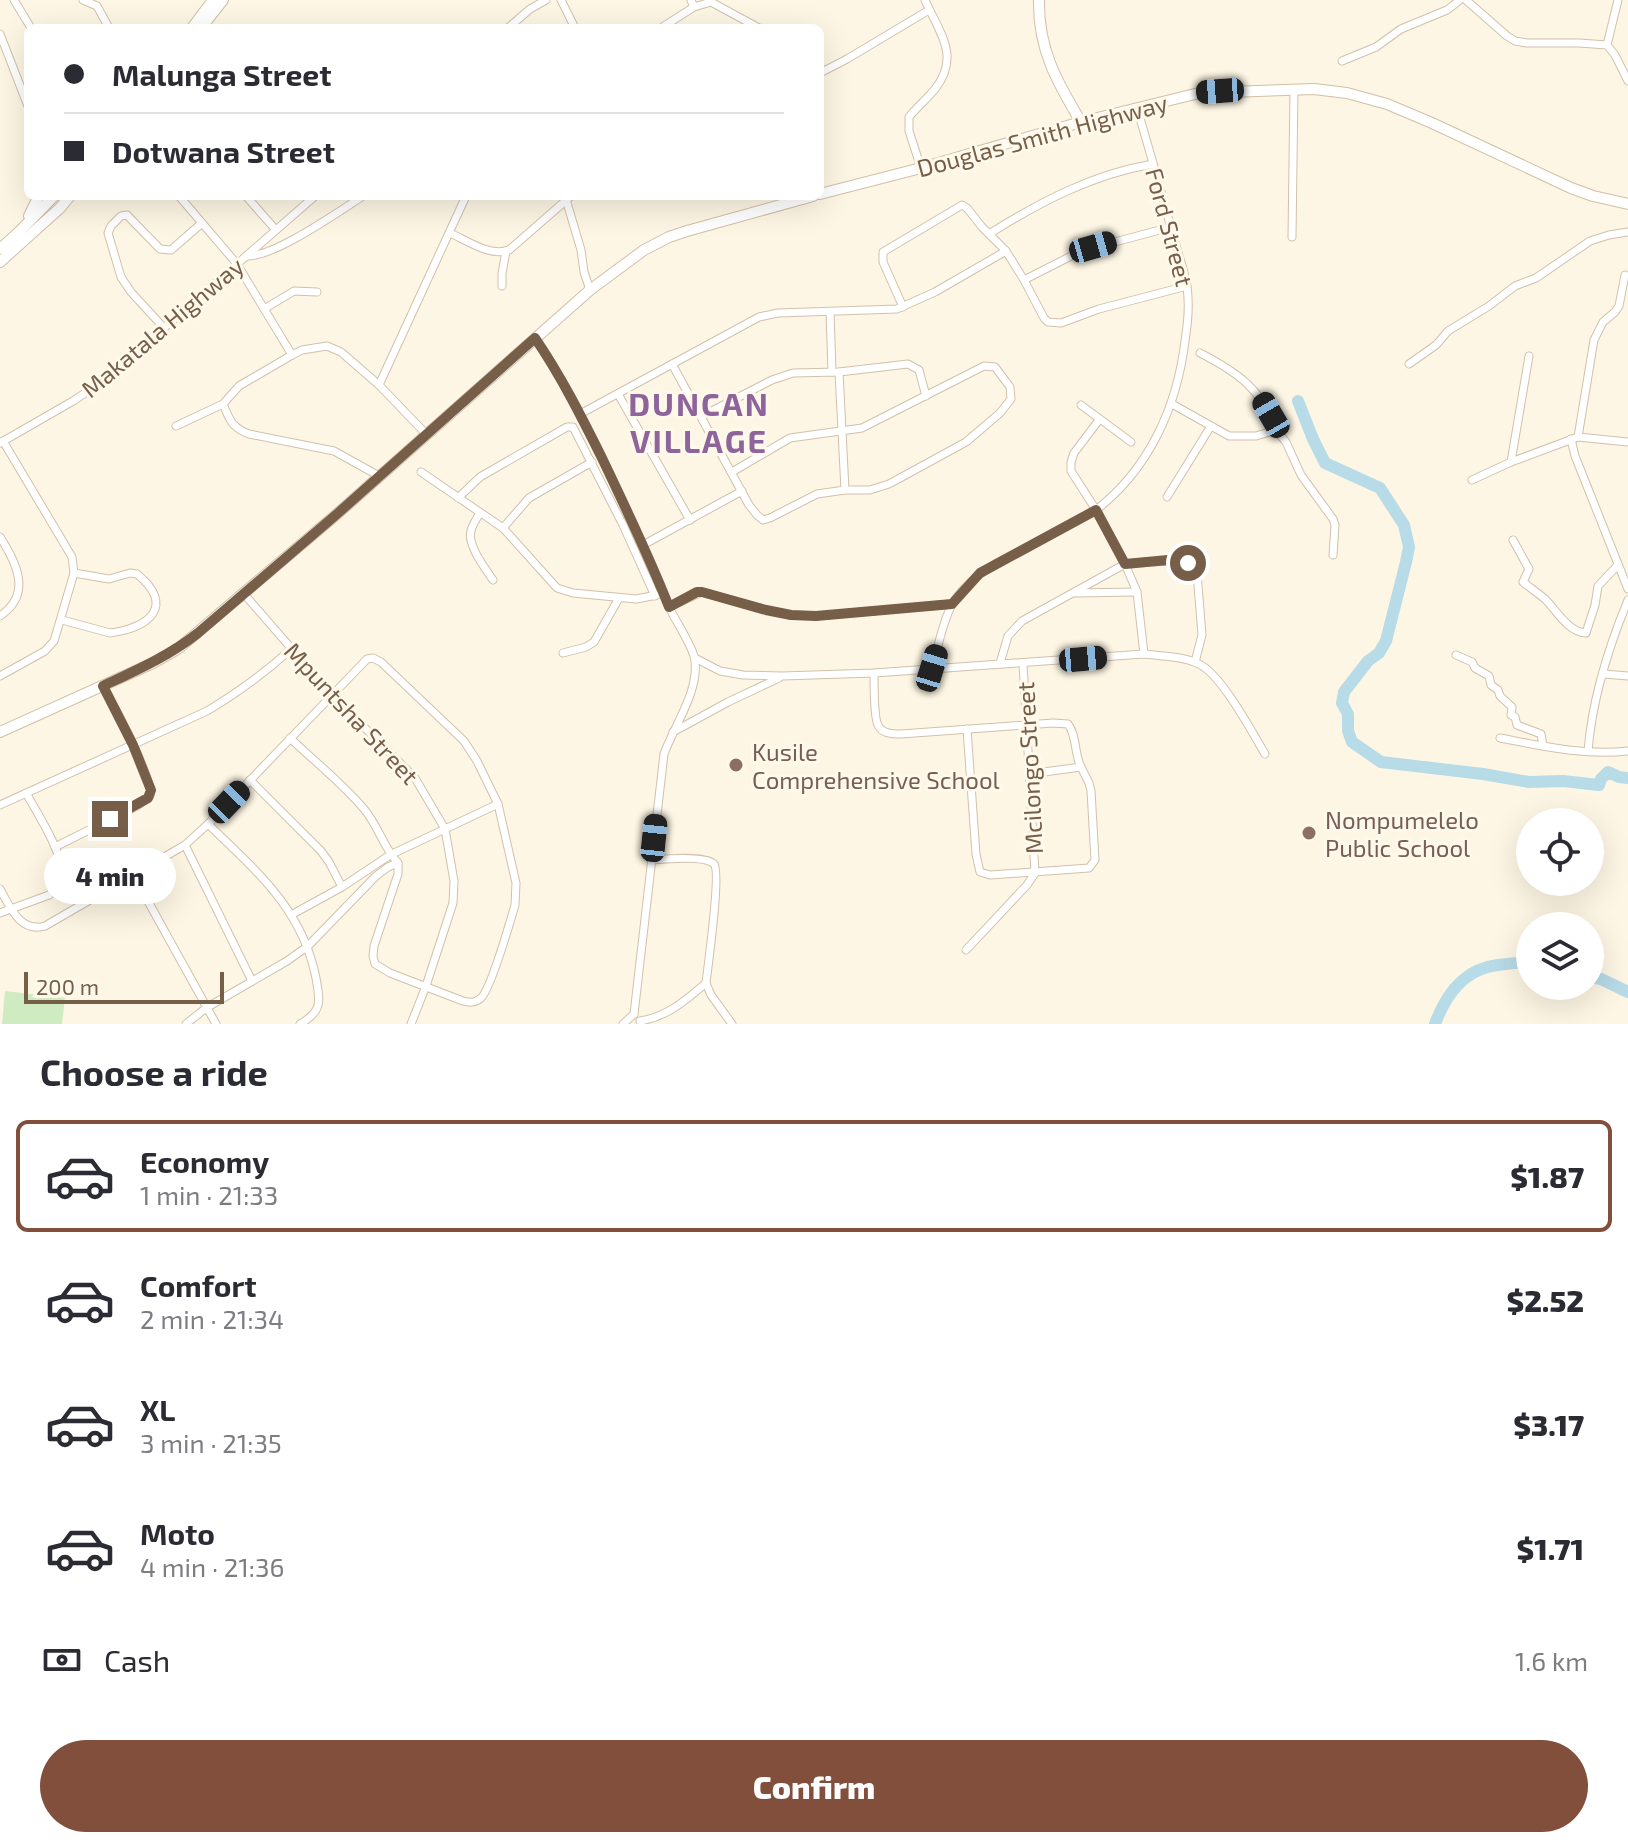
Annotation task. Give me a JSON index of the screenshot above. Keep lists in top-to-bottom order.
{
  "streets": {
    "street": [
      "Douglas Smith Highway",
      "Ford Street",
      "Makatala Highway",
      "Mpuntsha Street",
      "Mcilongo Street"
    ]
  },
  "crossings": [
    ["Douglas Smith Highway", "Ford Street"]
  ],
  "districts": ["DUNCAN VILLAGE"],
  "places": ["Kusile Comprehensive School", "Nompumelelo Public School"],
  "scale_bar": "200 m",
  "page": {
    "banner": ["Malunga Street", "Dotwana Street"],
    "bubble": "4 min",
    "scale": "200 m",
    "heading": "Choose a ride",
    "list": [
      {
        "name": "Economy",
        "note": "1 min · 21:33",
        "value": "$1.87"
      },
      {
        "name": "Comfort",
        "note": "2 min · 21:34",
        "value": "$2.52"
      },
      {
        "name": "XL",
        "note": "3 min · 21:35",
        "value": "$3.17"
      },
      {
        "name": "Moto",
        "note": "4 min · 21:36",
        "value": "$1.71"
      }
    ],
    "pay": ["Cash", "1.6 km"],
    "buttons": "Confirm"
  }
}
